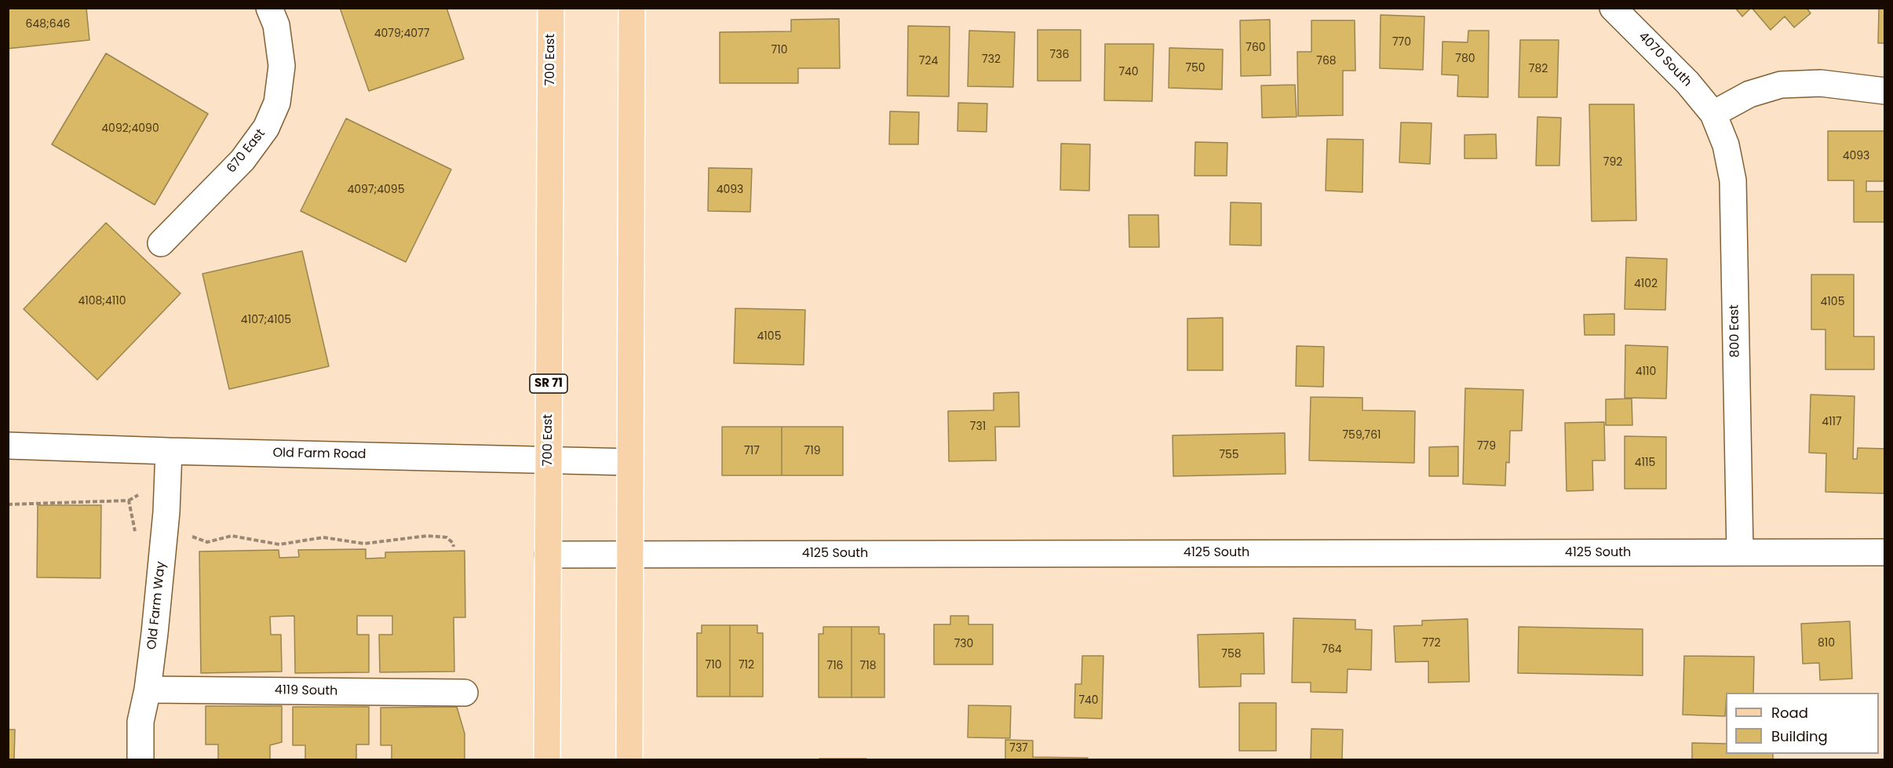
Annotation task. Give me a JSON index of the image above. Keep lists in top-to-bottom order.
{
  "streets": {
    "main road": ["700 East", "SR 71"],
    "street": [
      "4070 South",
      "670 East",
      "800 East",
      "Old Farm Road",
      "4125 South",
      "Old Farm Way",
      "4119 South"
    ]
  },
  "crossings": [
    ["700 East", "Old Farm Road"],
    ["700 East", "4125 South"],
    ["4070 South", "800 East"],
    ["800 East", "4125 South"],
    ["Old Farm Road", "Old Farm Way"],
    ["Old Farm Way", "4119 South"]
  ],
  "house_numbers": [
    "648;646",
    "4079;4077",
    "770",
    "760",
    "710",
    "736",
    "780",
    "732",
    "724",
    "768",
    "750",
    "782",
    "740",
    "4092;4090",
    "4093",
    "792",
    "4097;4095",
    "4093",
    "4102",
    "4108;4110",
    "4105",
    "4107;4105",
    "4105",
    "4110",
    "4117",
    "731",
    "759,761",
    "779",
    "717",
    "719",
    "755",
    "4115",
    "772",
    "810",
    "730",
    "764",
    "758",
    "710",
    "712",
    "716",
    "718",
    "740",
    "737"
  ],
  "legend": ["Road", "Building"]
}
